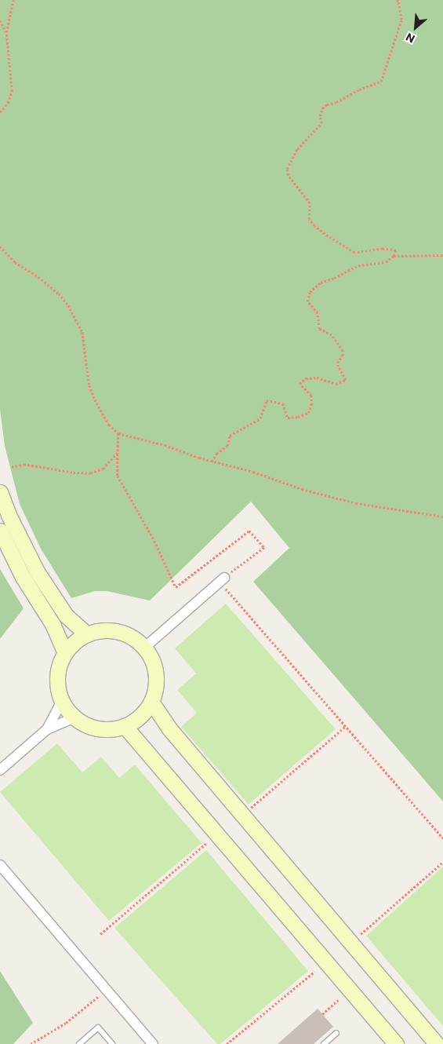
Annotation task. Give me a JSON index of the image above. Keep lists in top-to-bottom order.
{
  "north": "bottom left"
}
